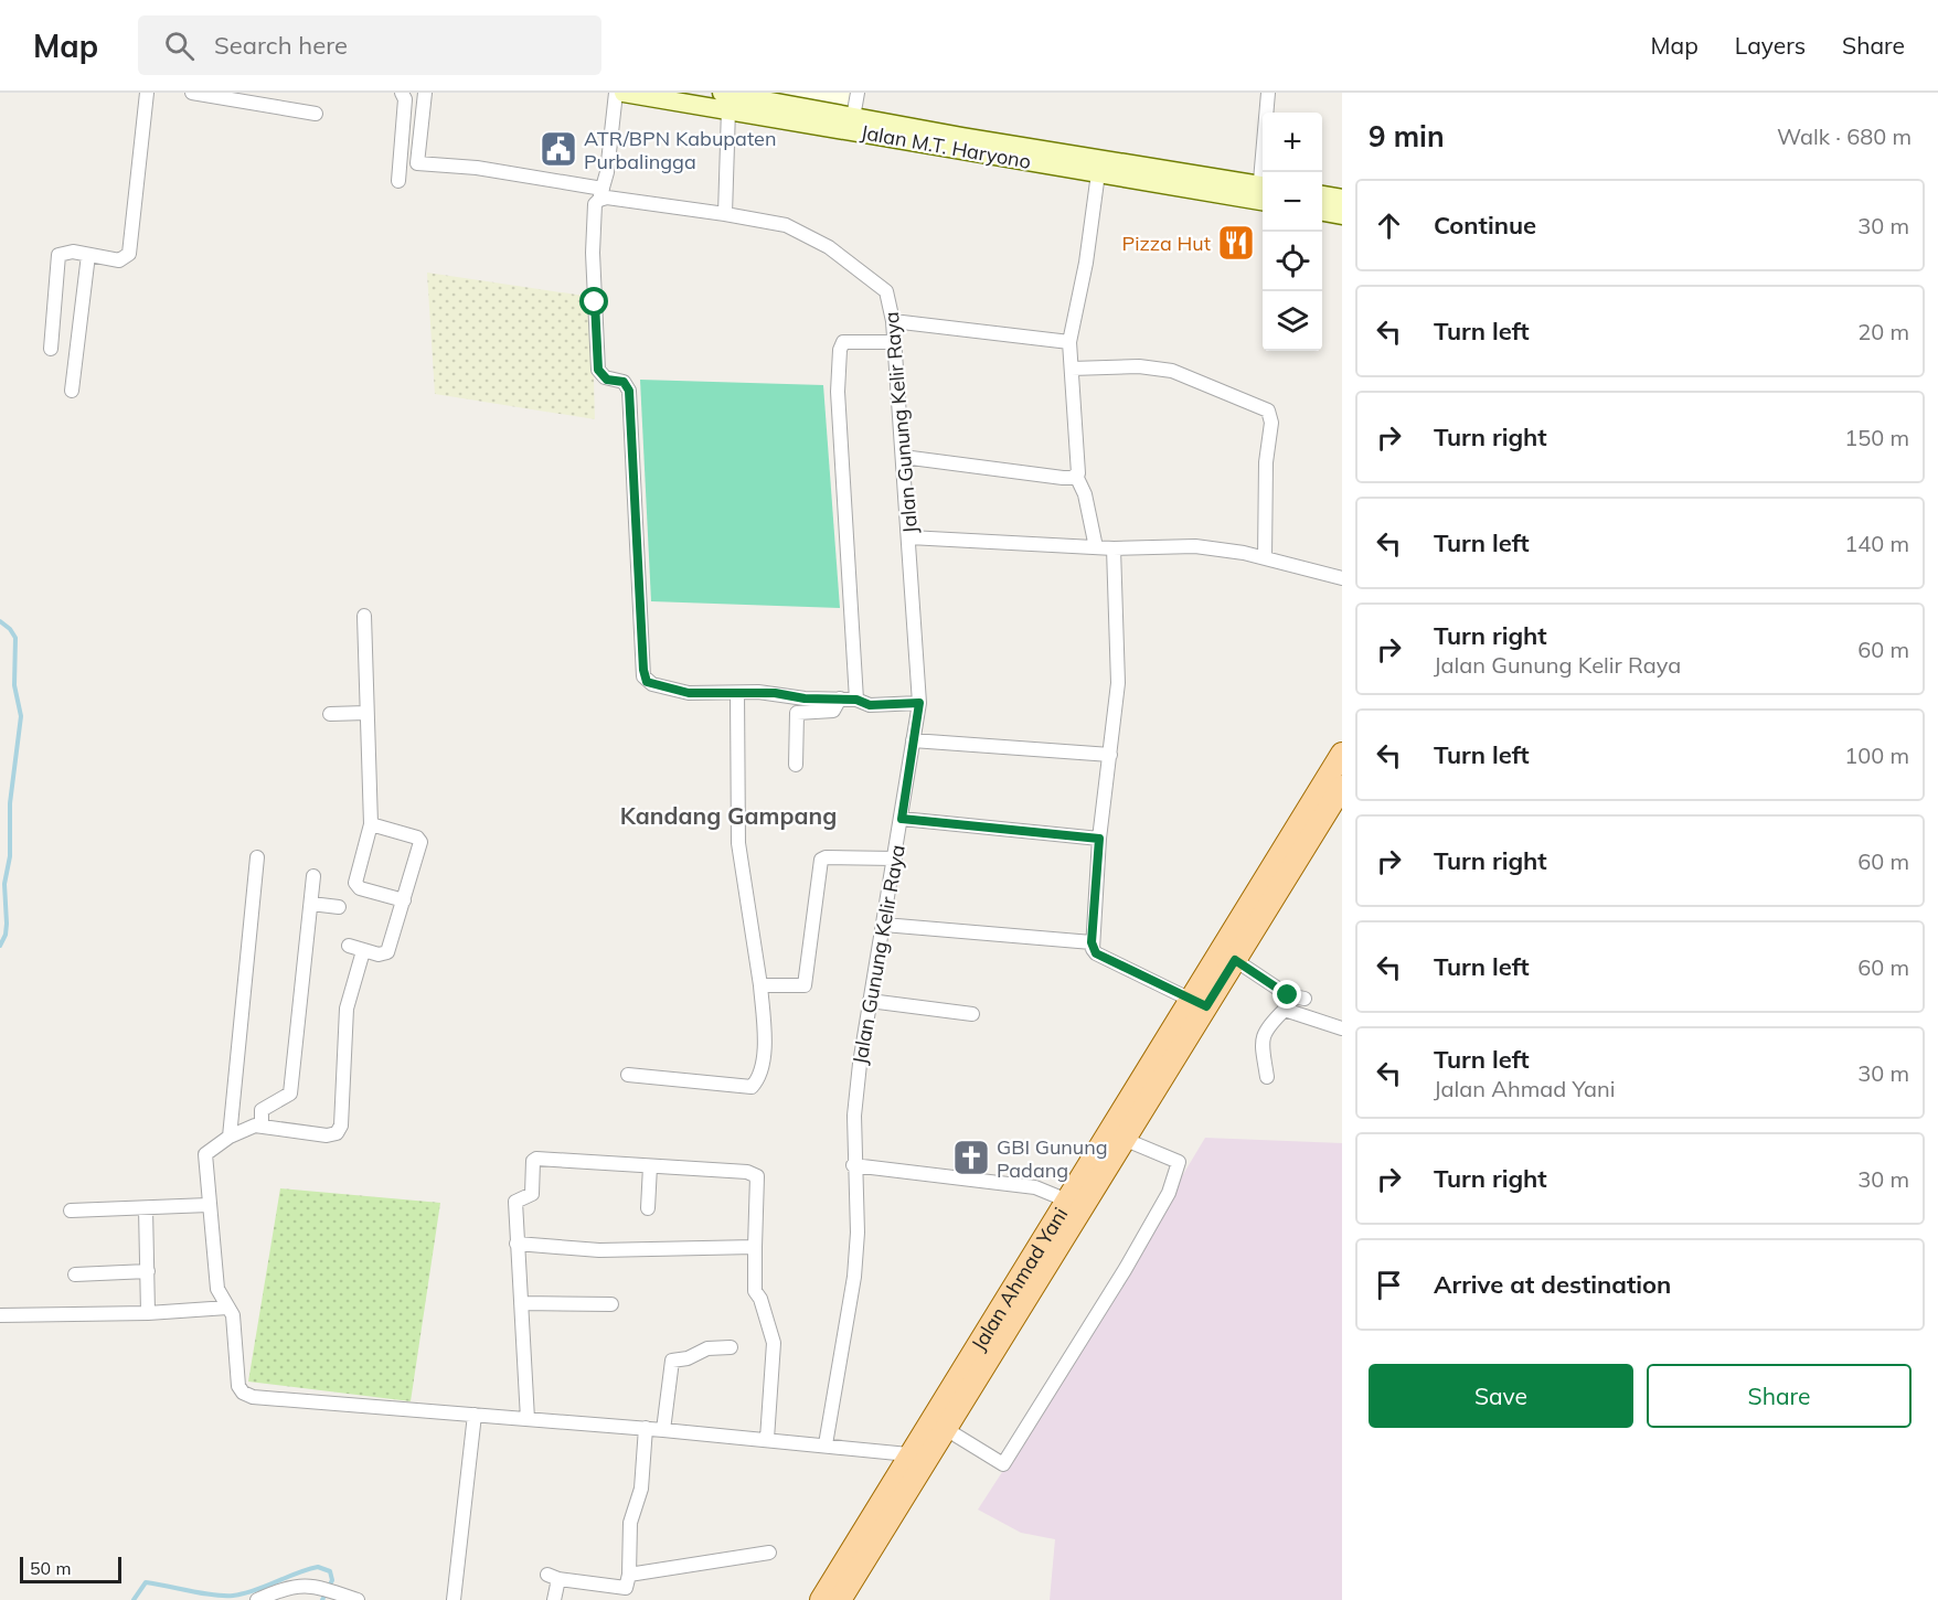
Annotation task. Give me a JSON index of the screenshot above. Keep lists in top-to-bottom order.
{
  "streets": {
    "main road": ["Jalan M.T. Haryono", "Jalan Ahmad Yani"],
    "street": ["Jalan Gunung Kelir Raya"]
  },
  "districts": ["Kandang Gampang"],
  "places": {
    "public building": ["ATR/BPN Kabupaten Purbalingga"],
    "restaurant": ["Pizza Hut"],
    "church": ["GBI Gunung Padang"]
  },
  "scale_bar": "50 m",
  "page": {
    "header": "Map",
    "search": "Search here",
    "nav": ["Map", "Layers", "Share"],
    "heading": ["9 min", "Walk · 680 m"],
    "map_buttons": ["+", "−"],
    "list": [
      ["Continue", "30 m"],
      ["Turn left", "20 m"],
      ["Turn right", "150 m"],
      ["Turn left", "140 m"],
      ["Turn right", "Jalan Gunung Kelir Raya", "60 m"],
      ["Turn left", "100 m"],
      ["Turn right", "60 m"],
      ["Turn left", "60 m"],
      ["Turn left", "Jalan Ahmad Yani", "30 m"],
      ["Turn right", "30 m"],
      "Arrive at destination"
    ],
    "buttons": ["Save", "Share"],
    "scale": "50 m"
  }
}
